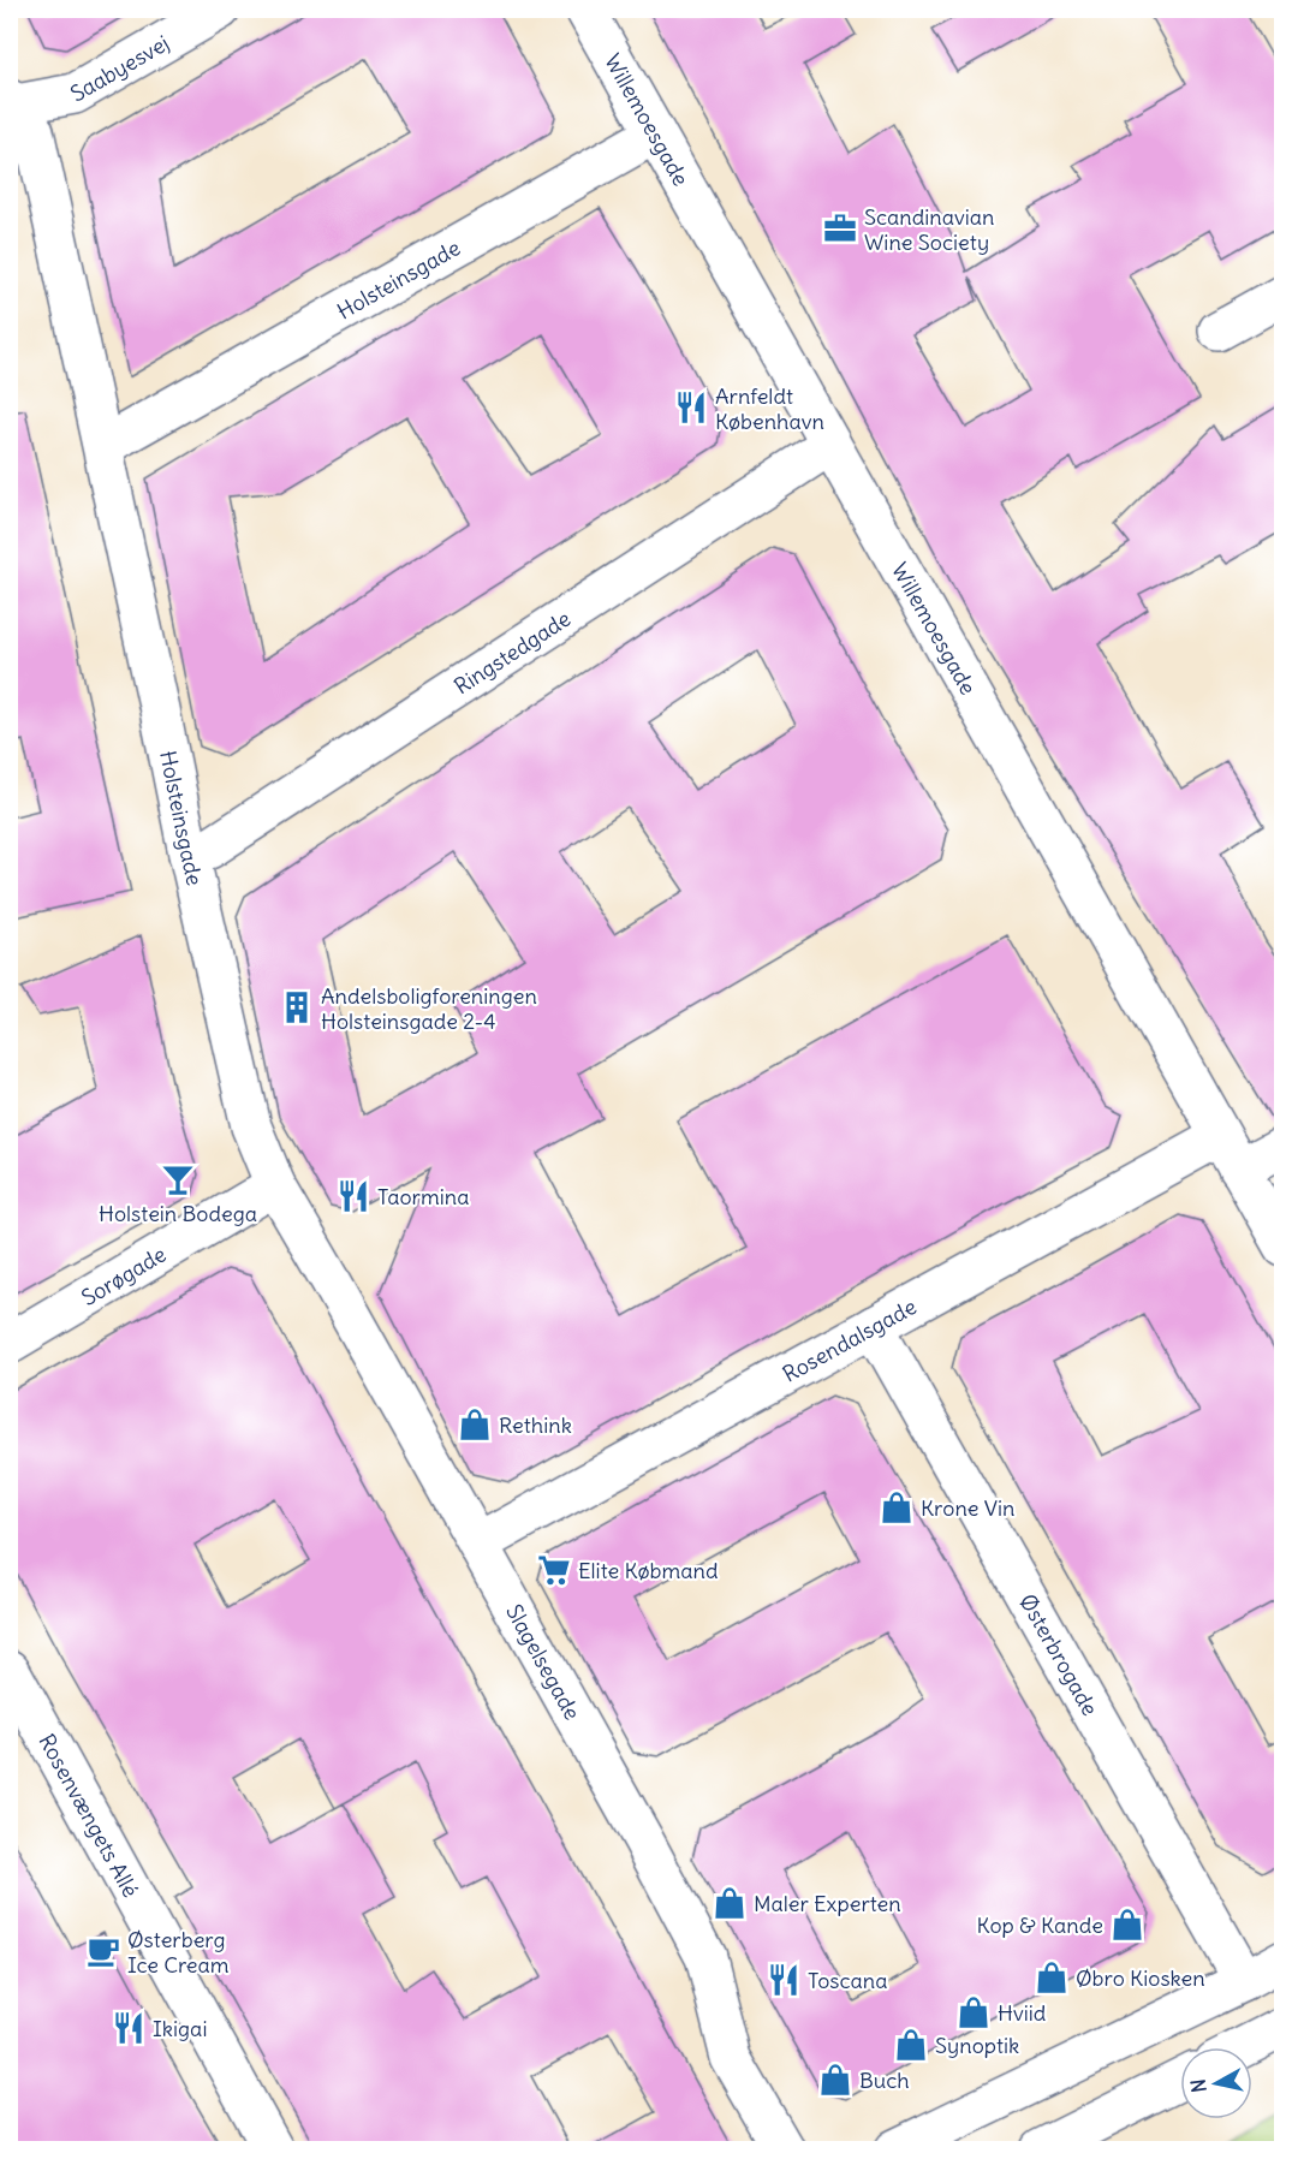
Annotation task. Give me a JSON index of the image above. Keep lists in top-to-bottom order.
{
  "streets": {
    "street": [
      "Saabyesvej",
      "Willemoesgade",
      "Holsteinsgade",
      "Ringstedgade",
      "Sorøgade",
      "Rosendalsgade",
      "Østerbrogade",
      "Slagelsegade",
      "Rosenvængets Allé"
    ]
  },
  "crossings": [
    ["Saabyesvej", "Holsteinsgade"],
    ["Willemoesgade", "Holsteinsgade"],
    ["Willemoesgade", "Ringstedgade"],
    ["Willemoesgade", "Rosendalsgade"],
    ["Holsteinsgade", "Ringstedgade"],
    ["Holsteinsgade", "Sorøgade"],
    ["Holsteinsgade", "Slagelsegade"],
    ["Sorøgade", "Slagelsegade"],
    ["Rosendalsgade", "Østerbrogade"],
    ["Rosendalsgade", "Slagelsegade"]
  ],
  "places": {
    "office": ["Scandinavian Wine Society"],
    "restaurant": [
      "Arnfeldt København",
      "Taormina",
      "Toscana",
      "Ikigai"
    ],
    "building": ["Andelsboligforeningen Holsteinsgade 2-4"],
    "bar": ["Holstein Bodega"],
    "shop": [
      "Rethink",
      "Krone Vin",
      "Maler Experten",
      "Kop & Kande",
      "Øbro Kiosken",
      "Hviid",
      "Synoptik",
      "Buch"
    ],
    "supermarket": ["Elite Købmand"],
    "cafe": ["Østerberg Ice Cream"]
  },
  "north": "left"
}
